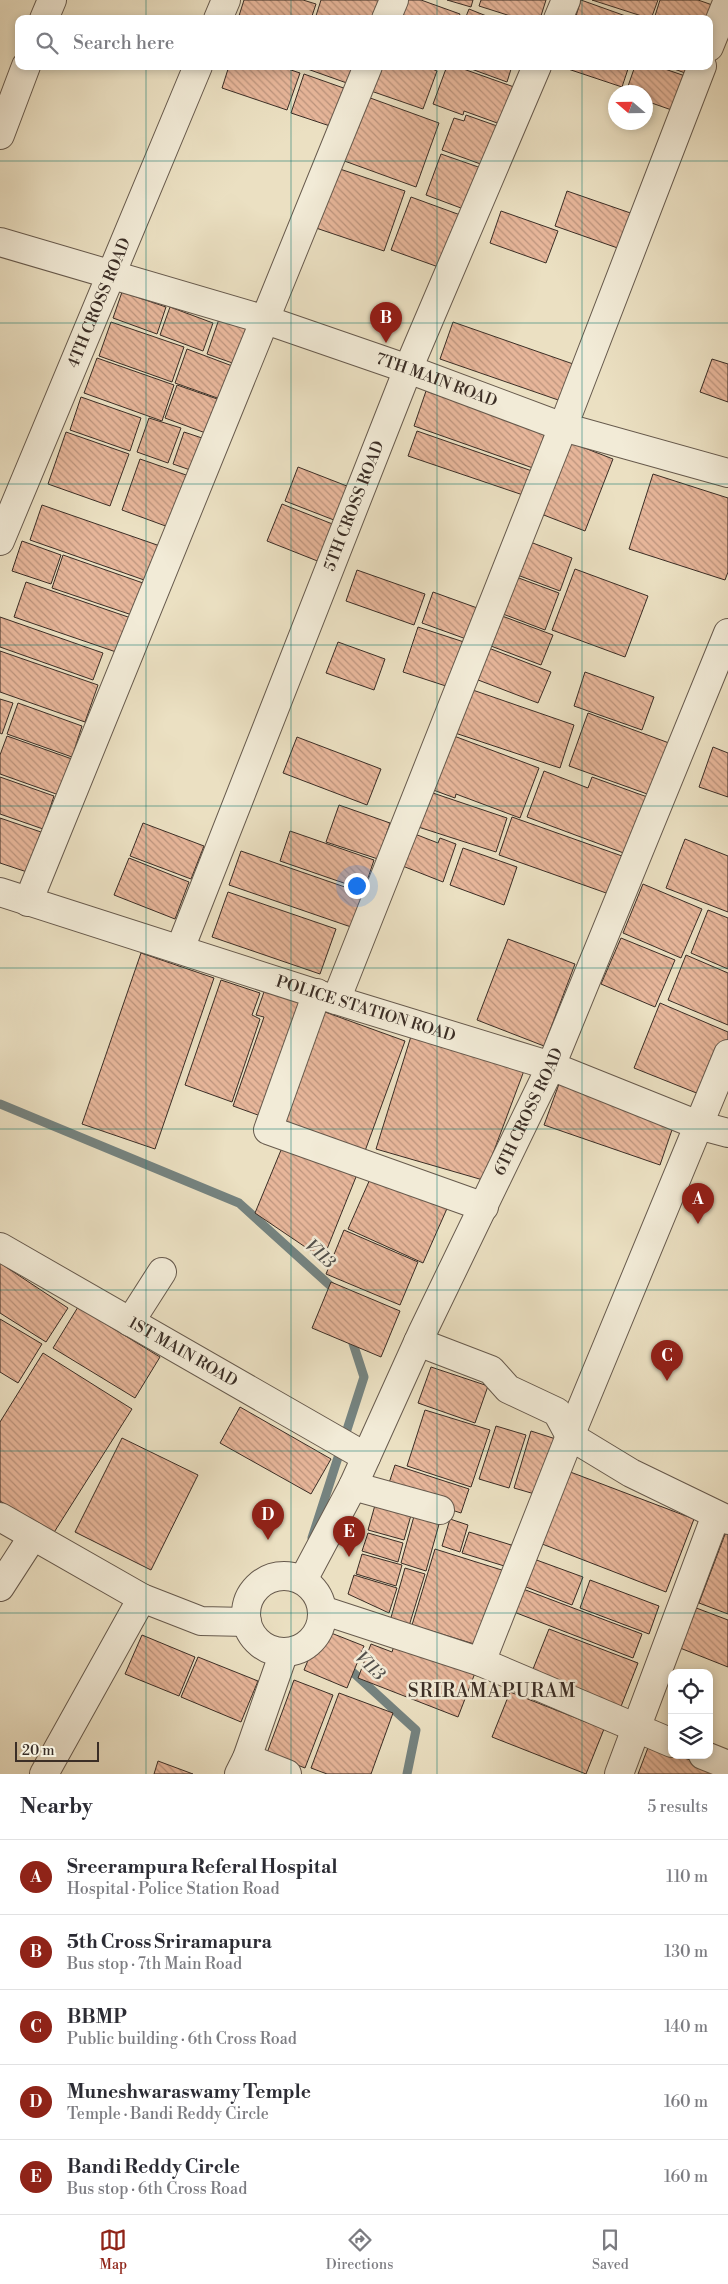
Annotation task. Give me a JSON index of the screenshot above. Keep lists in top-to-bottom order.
{
  "streets": {
    "street": [
      "4TH CROSS ROAD",
      "7TH MAIN ROAD",
      "5TH CROSS ROAD",
      "POLICE STATION ROAD",
      "6TH CROSS ROAD",
      "1ST MAIN ROAD"
    ]
  },
  "crossings": [
    ["4TH CROSS ROAD", "7TH MAIN ROAD"],
    ["7TH MAIN ROAD", "5TH CROSS ROAD"],
    ["5TH CROSS ROAD", "POLICE STATION ROAD"],
    ["POLICE STATION ROAD", "6TH CROSS ROAD"],
    ["6TH CROSS ROAD", "1ST MAIN ROAD"]
  ],
  "districts": ["SRIRAMAPURAM"],
  "water": ["V113"],
  "scale_bar": "20 m",
  "north": "left",
  "page": {
    "search": "Search here",
    "pins": [
      "B",
      "A",
      "C",
      "D",
      "E"
    ],
    "scale": "20 m",
    "heading": ["Nearby", "5 results"],
    "list": [
      {
        "mark": "A",
        "name": "Sreerampura Referal Hospital",
        "note": "Hospital · Police Station Road",
        "value": "110 m"
      },
      {
        "mark": "B",
        "name": "5th Cross Sriramapura",
        "note": "Bus stop · 7th Main Road",
        "value": "130 m"
      },
      {
        "mark": "C",
        "name": "BBMP",
        "note": "Public building · 6th Cross Road",
        "value": "140 m"
      },
      {
        "mark": "D",
        "name": "Muneshwaraswamy Temple",
        "note": "Temple · Bandi Reddy Circle",
        "value": "160 m"
      },
      {
        "mark": "E",
        "name": "Bandi Reddy Circle",
        "note": "Bus stop · 6th Cross Road",
        "value": "160 m"
      }
    ],
    "nav": ["Map", "Directions", "Saved"]
  }
}
